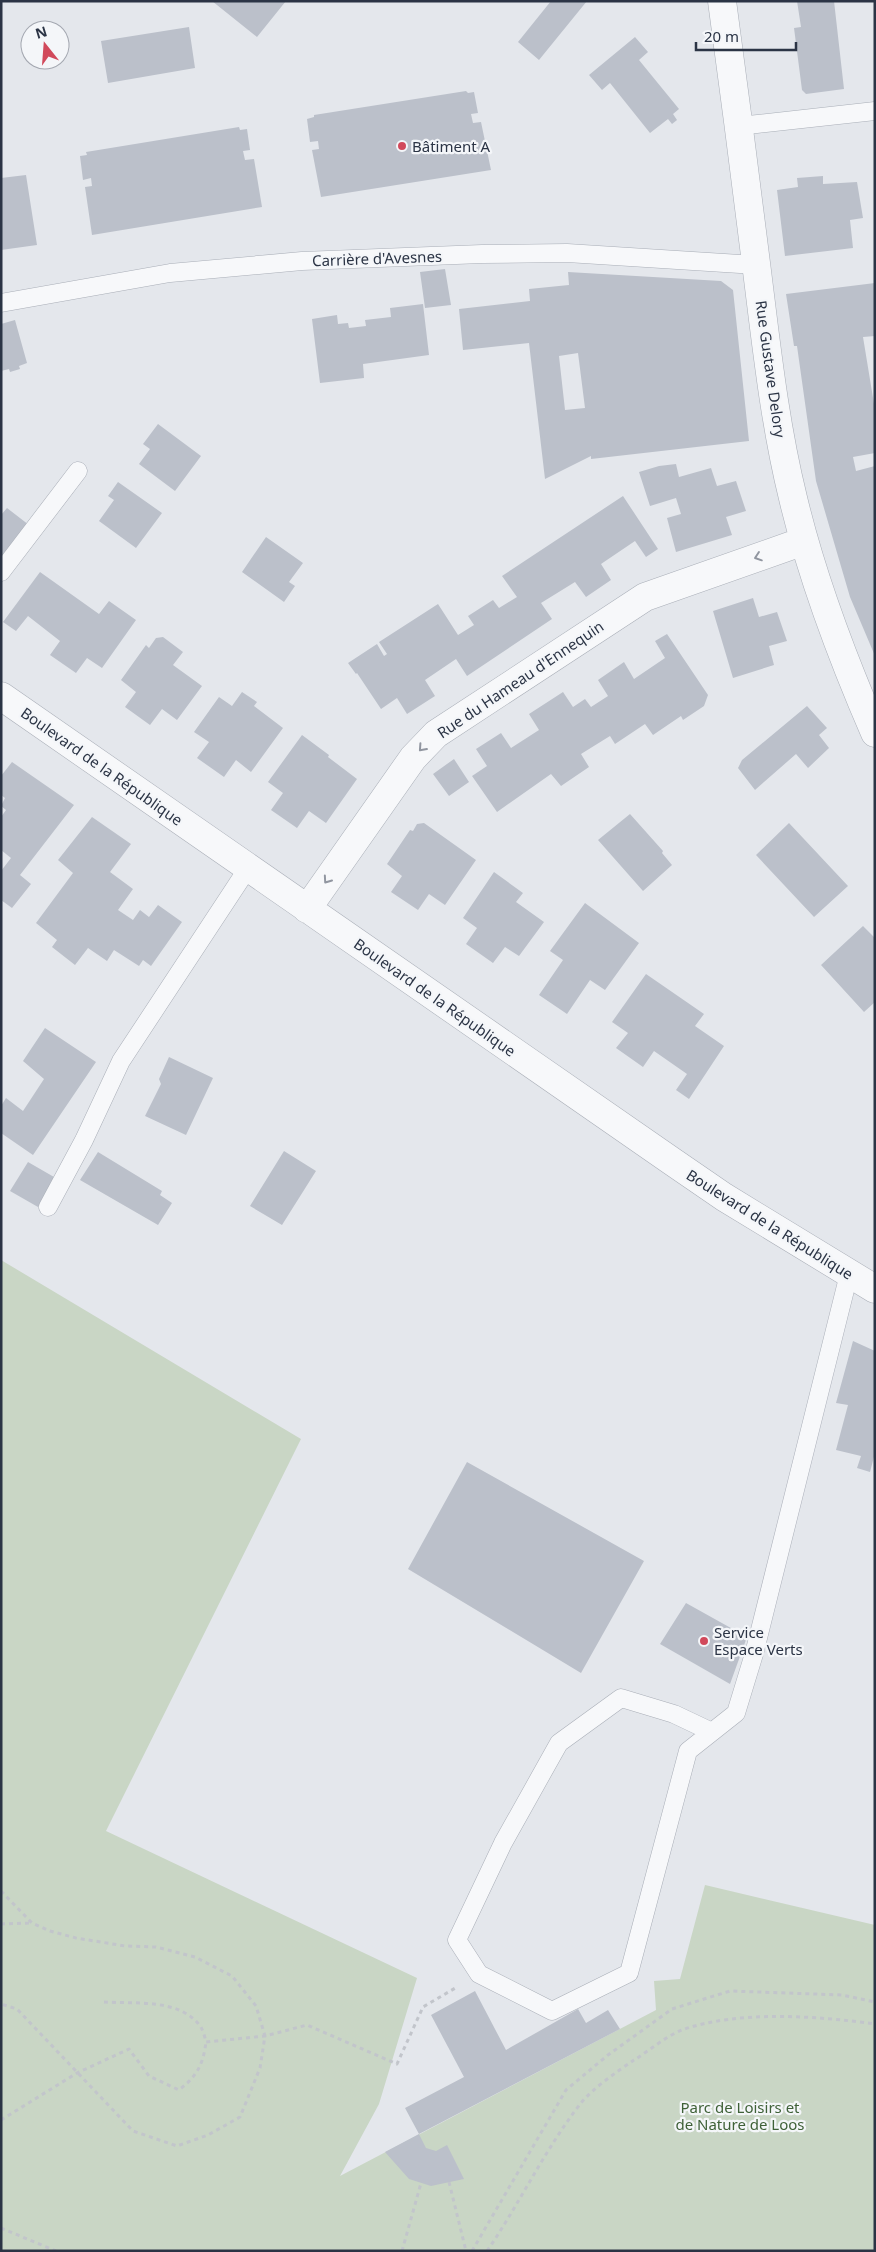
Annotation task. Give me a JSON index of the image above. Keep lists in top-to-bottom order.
{
  "streets": {
    "street": ["Rue Gustave Delory", "Rue du Hameau d'Ennequin", "Boulevard de la République"],
    "lane": ["Carrière d'Avesnes"]
  },
  "crossings": [
    ["Carrière d'Avesnes", "Rue Gustave Delory"],
    ["Rue Gustave Delory", "Rue du Hameau d'Ennequin"],
    ["Rue du Hameau d'Ennequin", "Boulevard de la République"]
  ],
  "one_way": ["Rue du Hameau d'Ennequin"],
  "parks": ["Parc de Loisirs et de Nature de Loos"],
  "places": ["Bâtiment A", "Service Espace Verts"],
  "scale_bar": "20 m",
  "north": "top"
}
